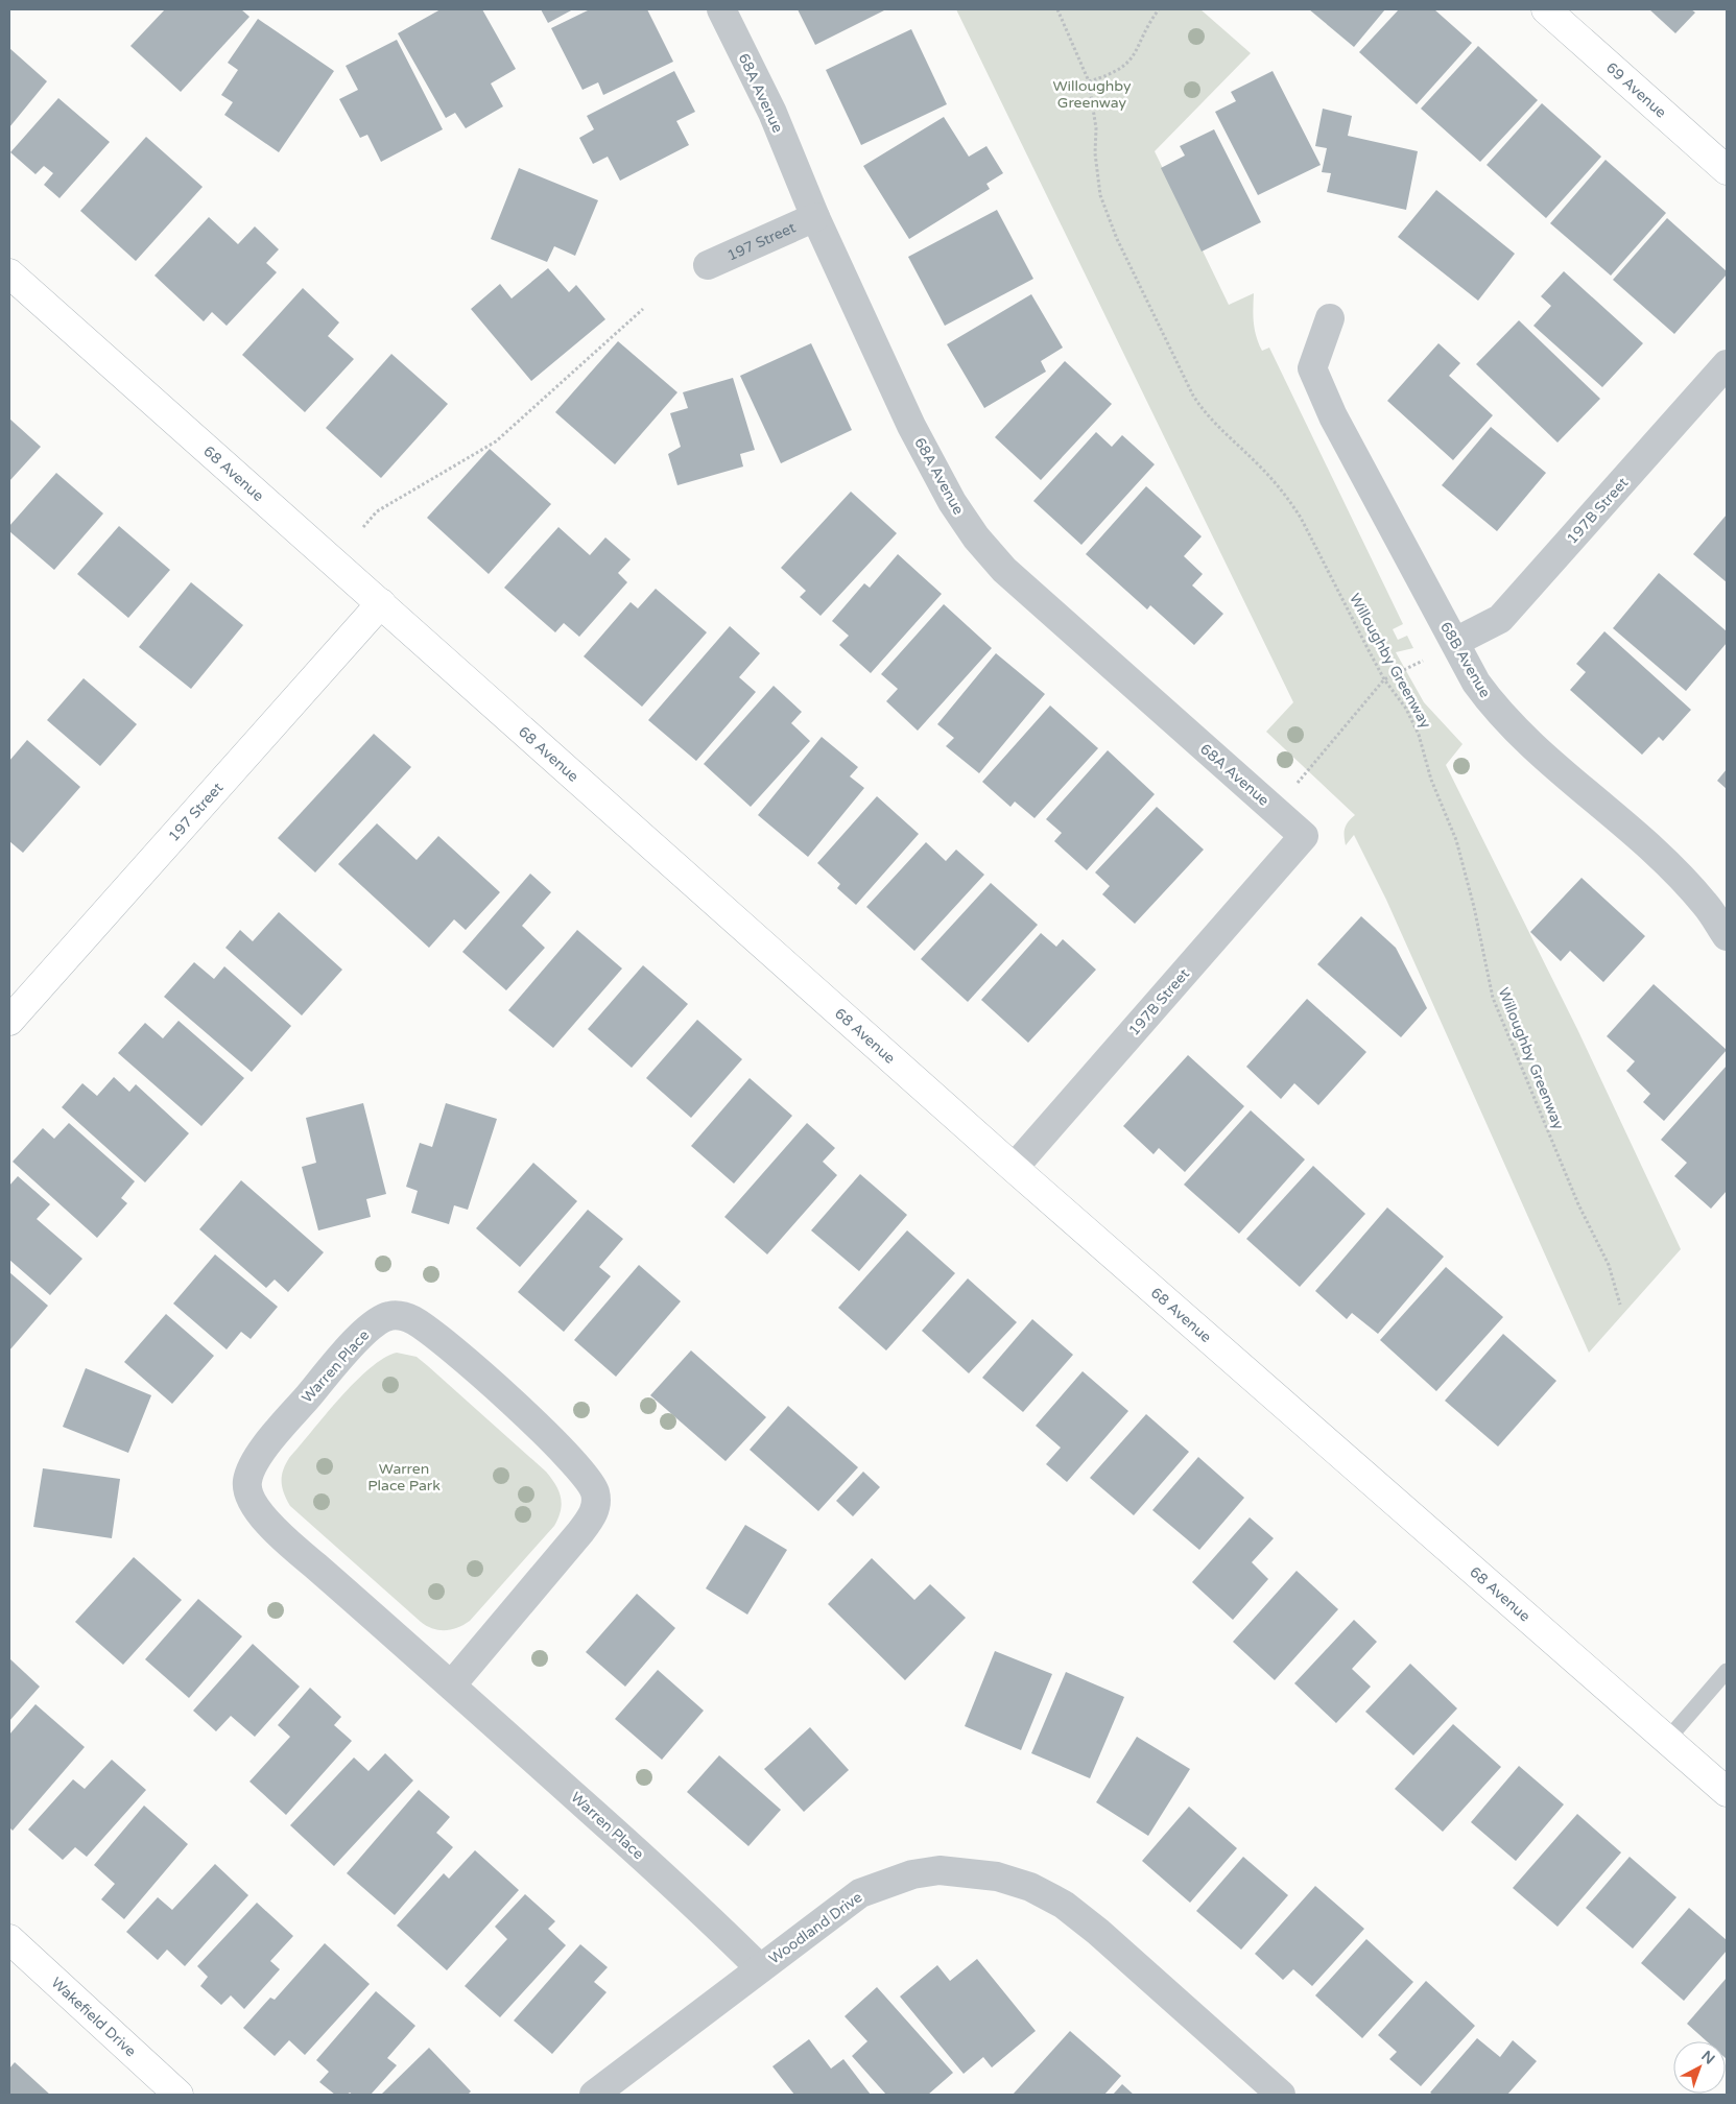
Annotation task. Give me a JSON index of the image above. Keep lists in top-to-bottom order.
{
  "streets": {
    "street": [
      "69 Avenue",
      "68A Avenue",
      "197 Street",
      "68 Avenue",
      "197B Street",
      "68B Avenue",
      "Warren Place",
      "Woodland Drive",
      "Wakefield Drive"
    ],
    "path": ["Willoughby Greenway"]
  },
  "crossings": [
    ["68A Avenue", "197 Street"],
    ["68A Avenue", "197B Street"],
    ["197 Street", "68 Avenue"],
    ["68 Avenue", "197B Street"],
    ["197B Street", "68B Avenue"],
    ["Warren Place", "Woodland Drive"]
  ],
  "parks": ["Willoughby Greenway", "Warren Place Park"],
  "north": "top right"
}
